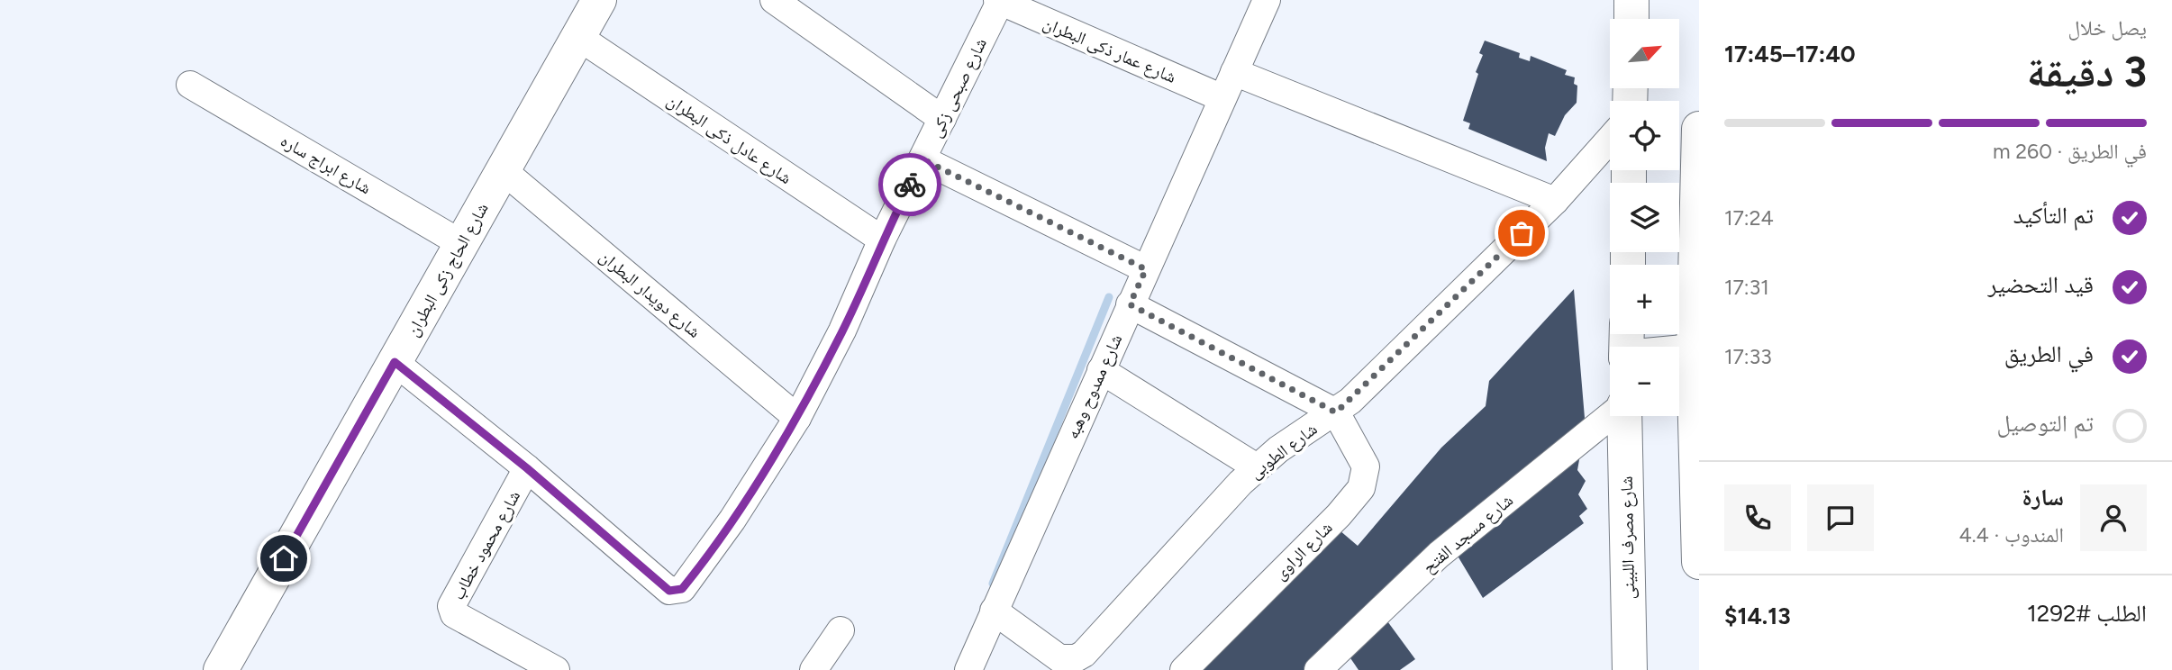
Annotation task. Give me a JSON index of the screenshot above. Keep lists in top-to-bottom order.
{
  "streets": {
    "main road": ["شارع الحاج زكى البطران", "شارع مصرف اللبينى"],
    "street": [
      "شارع عمار ذكى البطران",
      "شارع صبحى زكى",
      "شارع عادل ذكى البطران",
      "شارع ابراج ساره",
      "شارع دويدار البطران",
      "شارع ممدوح وهبه",
      "شارع الطوبى",
      "شارع مسجد الفتح",
      "شارع محمود خطاب",
      "شارع الراوى"
    ]
  },
  "crossings": [
    ["شارع عمار ذكى البطران", "شارع صبحى زكى"],
    ["شارع عمار ذكى البطران", "شارع ممدوح وهبه"],
    ["شارع صبحى زكى", "شارع عادل ذكى البطران"],
    ["شارع صبحى زكى", "شارع دويدار البطران"],
    ["شارع صبحى زكى", "شارع محمود خطاب"],
    ["شارع عادل ذكى البطران", "شارع الحاج زكى البطران"],
    ["شارع ابراج ساره", "شارع الحاج زكى البطران"],
    ["شارع الحاج زكى البطران", "شارع دويدار البطران"],
    ["شارع ممدوح وهبه", "شارع الطوبى"],
    ["شارع الطوبى", "شارع الراوى"]
  ],
  "north": "top right",
  "page": {
    "heading": ["3 دقيقة", "يصل خلال", "17:40–17:45"],
    "panel": [
      "سارة",
      "المندوب · 4.4",
      "الطلب #1292",
      "$14.13"
    ],
    "map_buttons": ["+", "−"],
    "bar": "في الطريق · 260 m",
    "list": [
      ["تم التأكيد", "17:24"],
      ["قيد التحضير", "17:31"],
      ["في الطريق", "17:33"],
      "تم التوصيل"
    ]
  }
}
